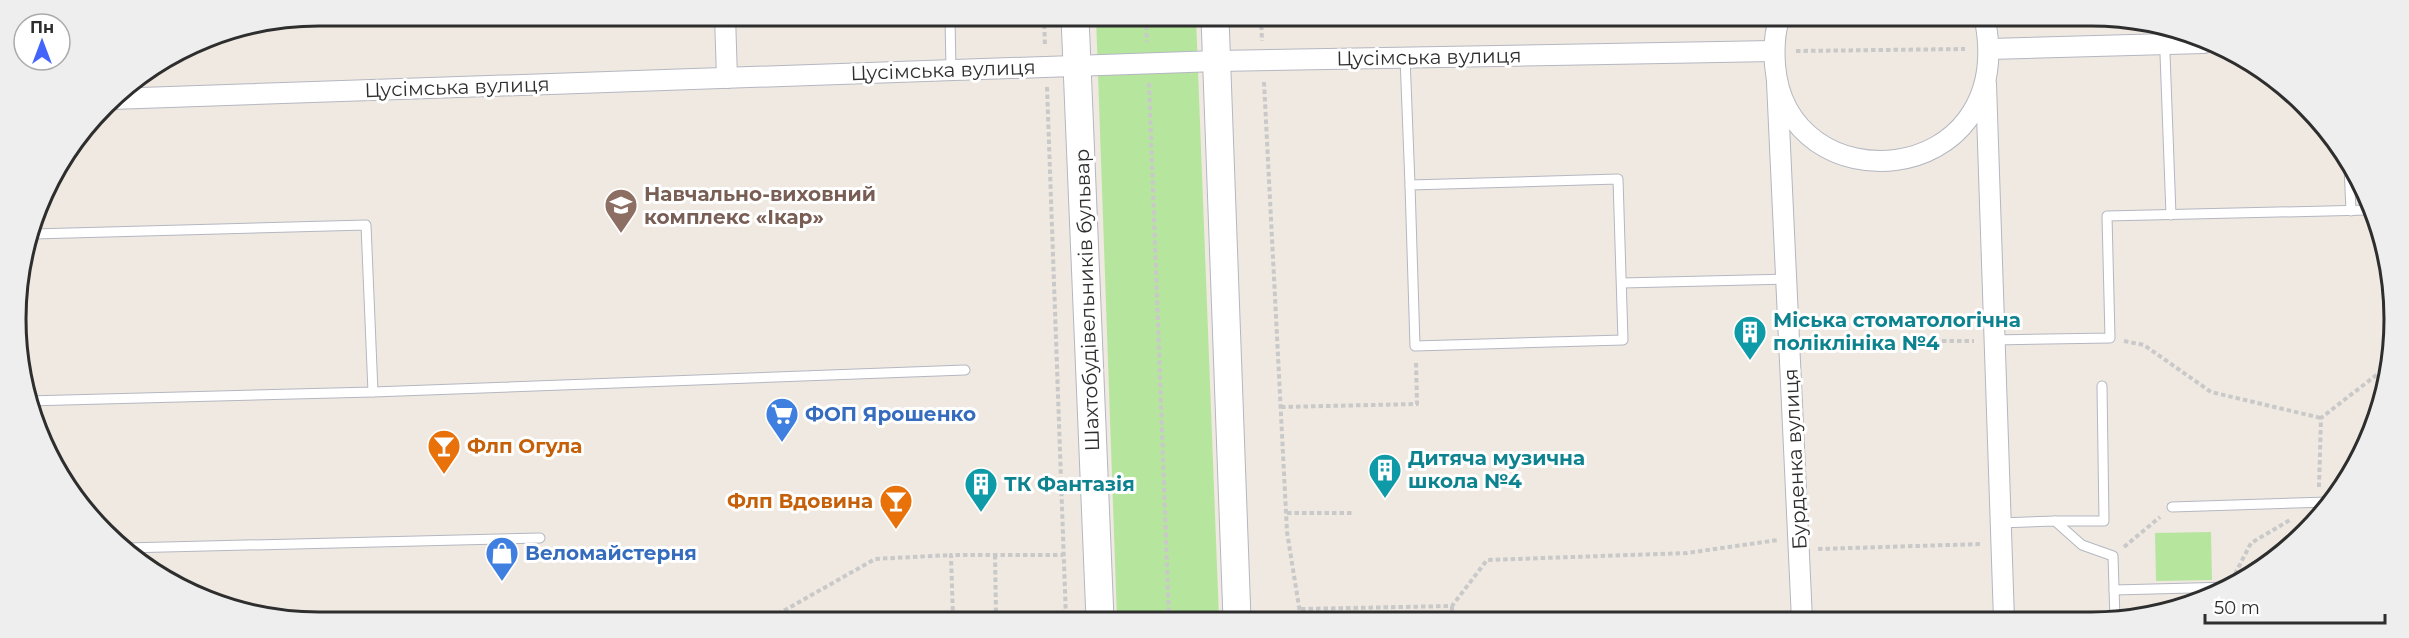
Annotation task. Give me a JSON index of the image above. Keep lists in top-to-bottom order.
{
  "streets": {
    "main road": ["Шахтобудівельників бульвар"],
    "street": ["Цусімська вулиця", "Бурденка вулиця"]
  },
  "crossings": [
    ["Цусімська вулиця", "Шахтобудівельників бульвар"],
    ["Цусімська вулиця", "Бурденка вулиця"]
  ],
  "places": {
    "school or university": ["Навчально-виховний комплекс «Ікар»"],
    "building": ["Міська стоматологічна поліклініка №4", "Дитяча музична школа №4", "ТК Фантазія"],
    "supermarket": ["ФОП Ярошенко"],
    "bar": ["Флп Огула", "Флп Вдовина"],
    "shop": ["Веломайстерня"]
  },
  "scale_bar": "50 m",
  "north": "top"
}
